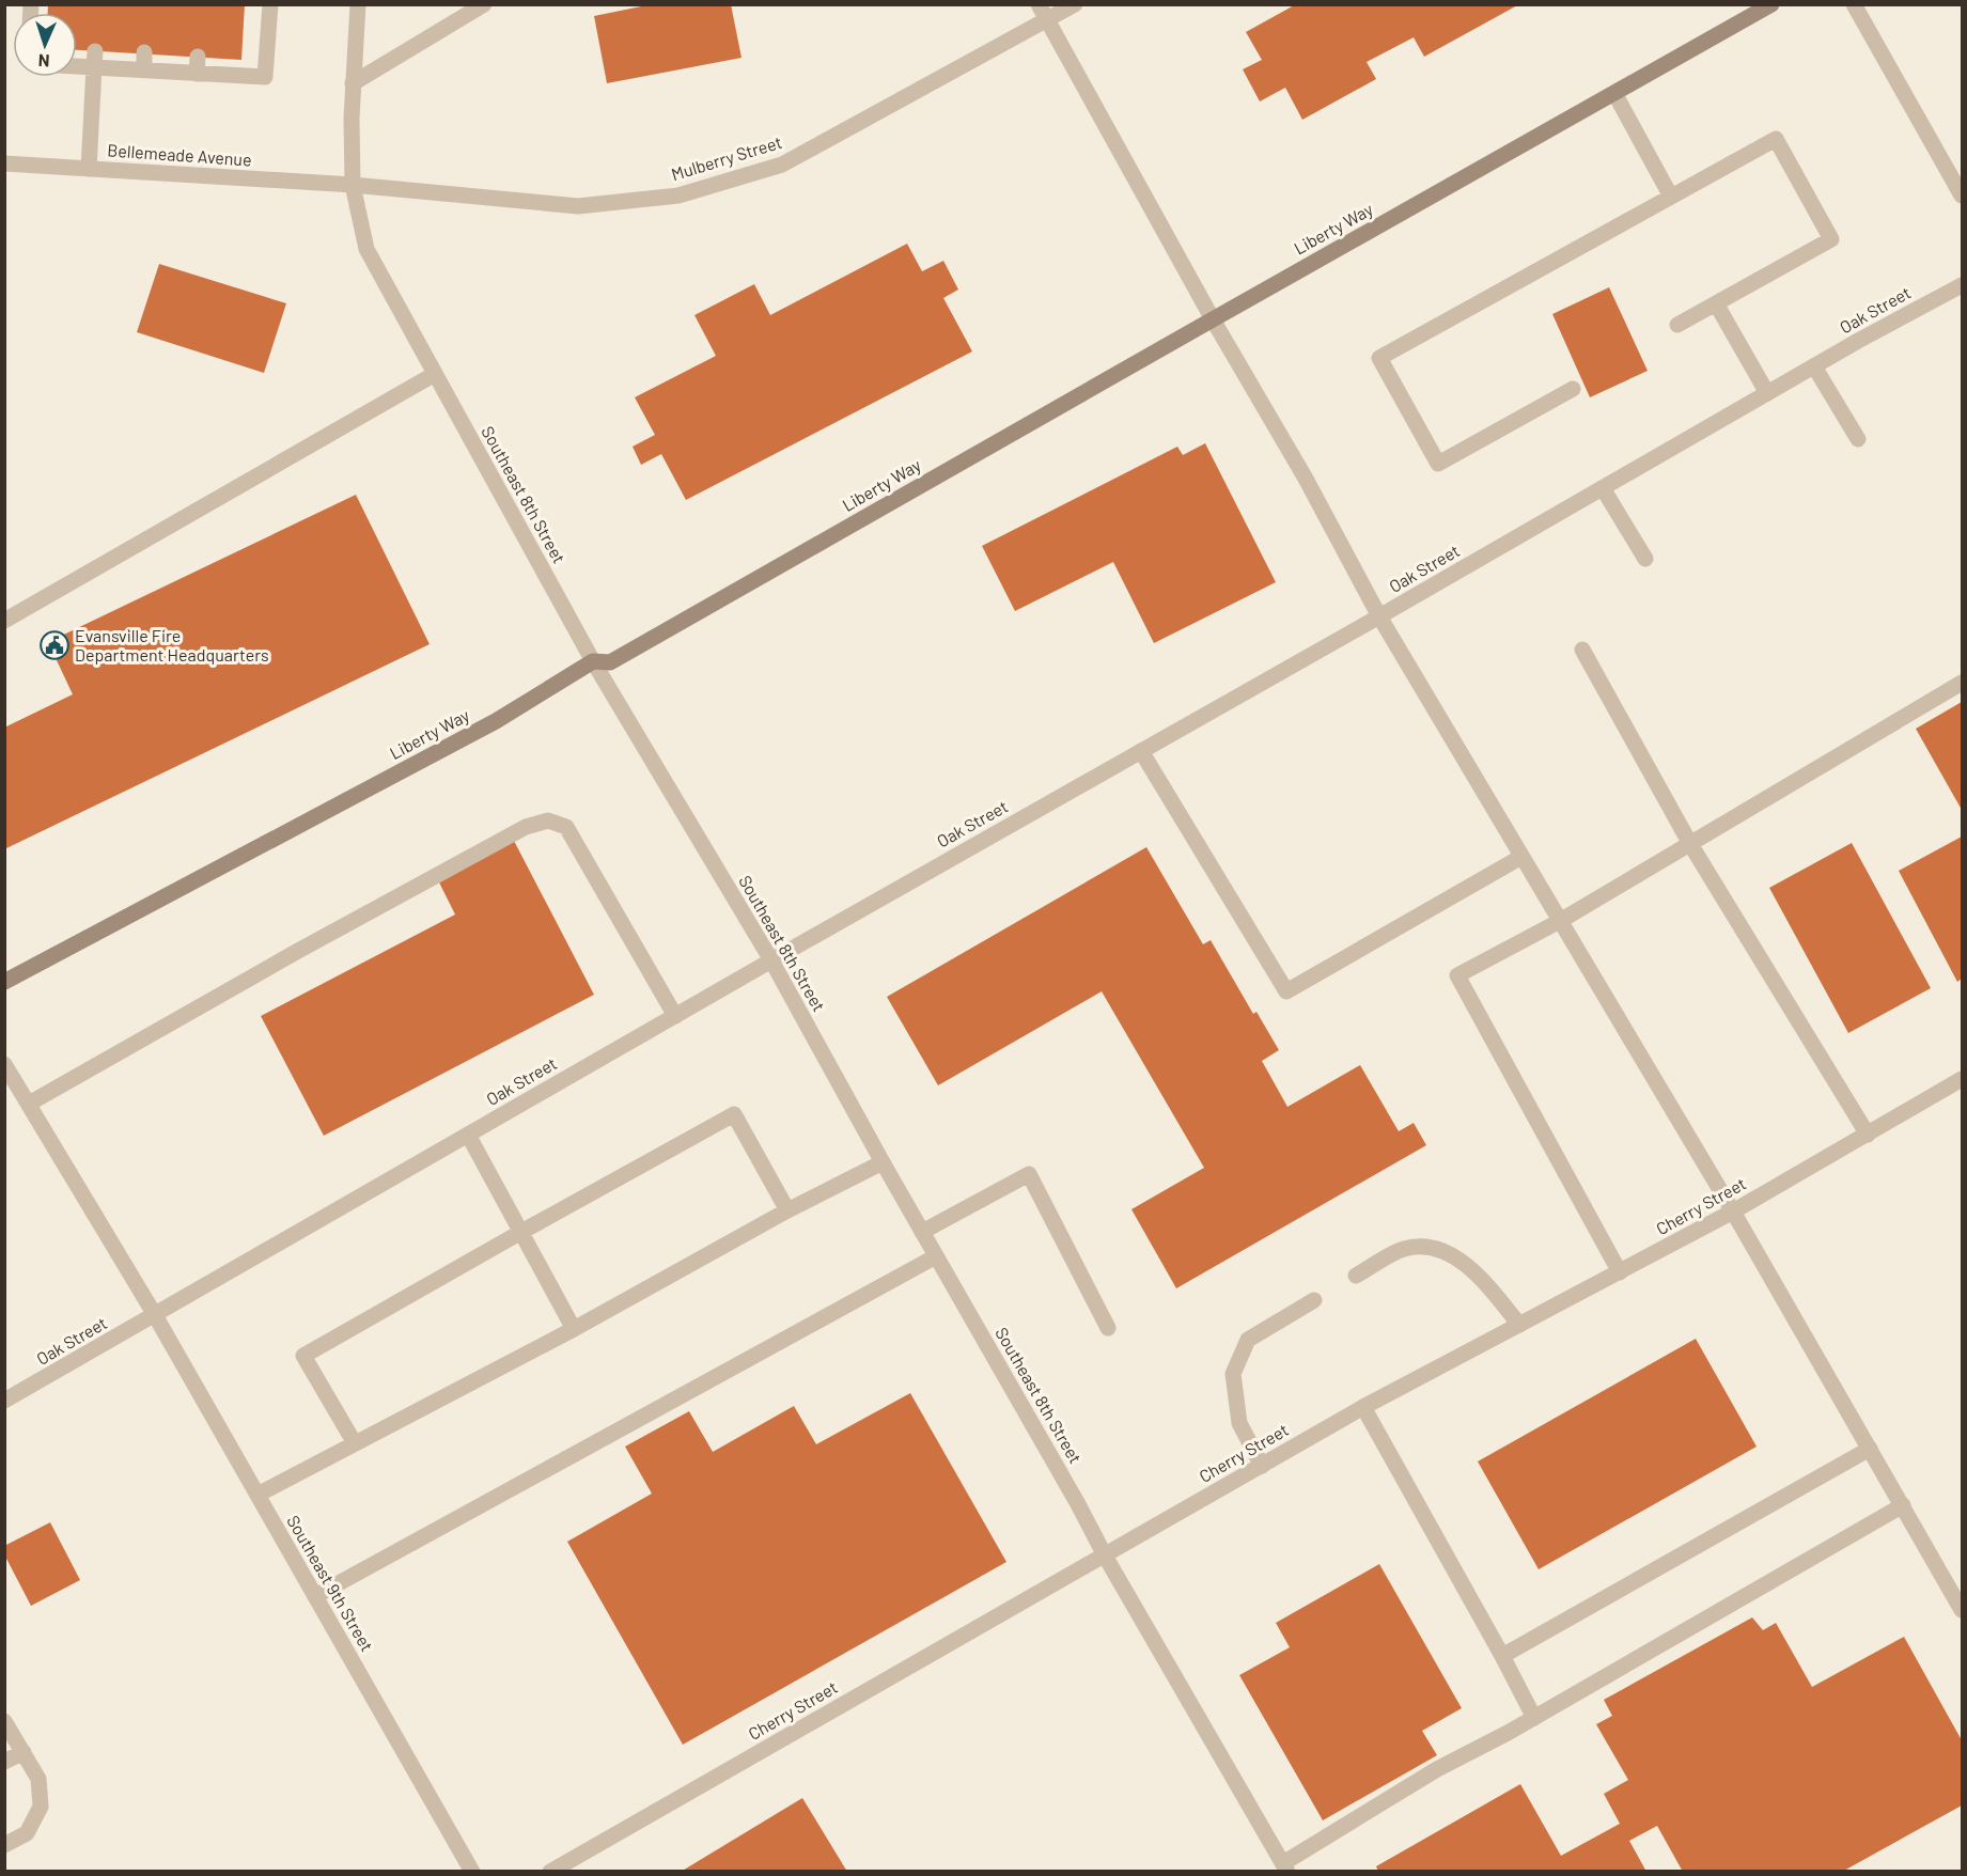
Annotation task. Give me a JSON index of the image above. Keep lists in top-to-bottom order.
{
  "streets": {
    "street": [
      "Bellemeade Avenue",
      "Mulberry Street",
      "Liberty Way",
      "Oak Street",
      "Southeast 8th Street",
      "Cherry Street",
      "Southeast 9th Street"
    ]
  },
  "crossings": [
    ["Bellemeade Avenue", "Mulberry Street"],
    ["Bellemeade Avenue", "Southeast 8th Street"],
    ["Mulberry Street", "Southeast 8th Street"],
    ["Liberty Way", "Southeast 8th Street"],
    ["Oak Street", "Southeast 8th Street"],
    ["Oak Street", "Southeast 9th Street"],
    ["Southeast 8th Street", "Cherry Street"]
  ],
  "places": {
    "public building": ["Evansville Fire Department Headquarters"]
  },
  "north": "bottom"
}
